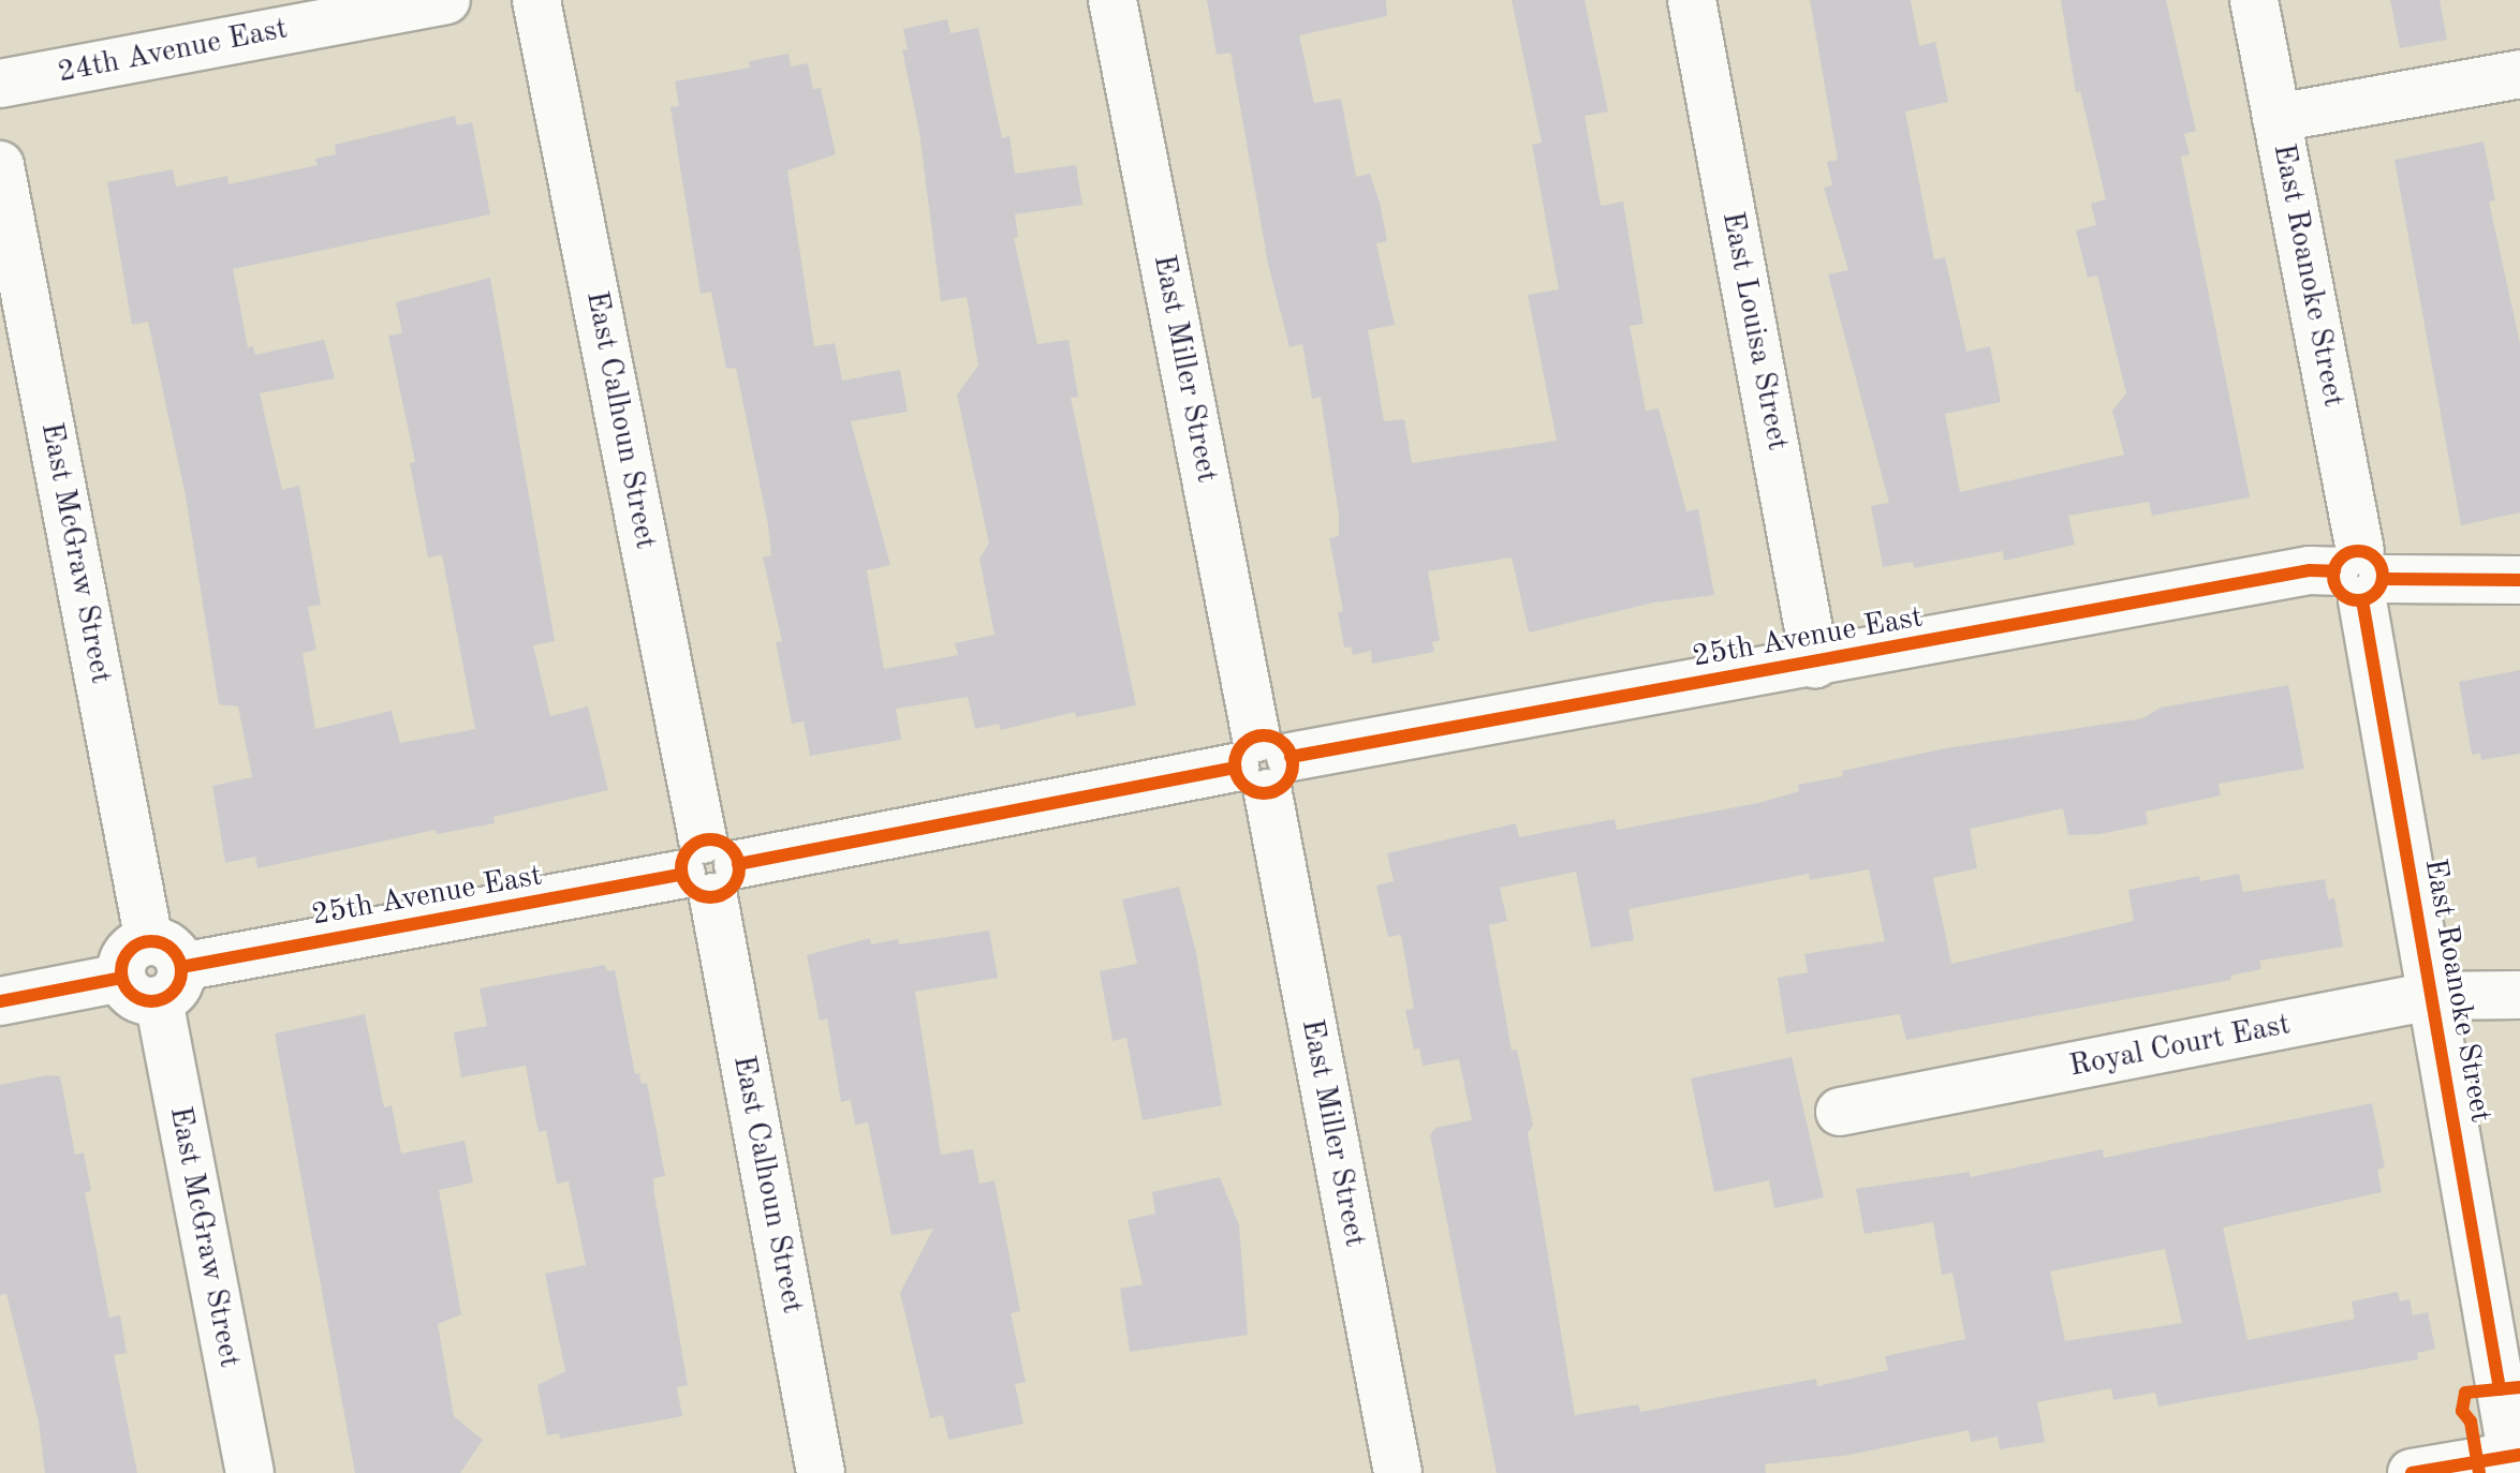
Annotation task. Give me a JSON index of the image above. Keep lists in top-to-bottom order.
{
  "streets": {
    "street": [
      "24th Avenue East",
      "East Roanoke Street",
      "East Louisa Street",
      "East Miller Street",
      "East Calhoun Street",
      "East McGraw Street",
      "25th Avenue East",
      "Royal Court East"
    ]
  },
  "crossings": [
    ["East Roanoke Street", "25th Avenue East"],
    ["East Roanoke Street", "Royal Court East"],
    ["East Louisa Street", "25th Avenue East"],
    ["East Miller Street", "25th Avenue East"],
    ["East Calhoun Street", "25th Avenue East"],
    ["East McGraw Street", "25th Avenue East"]
  ]
}
